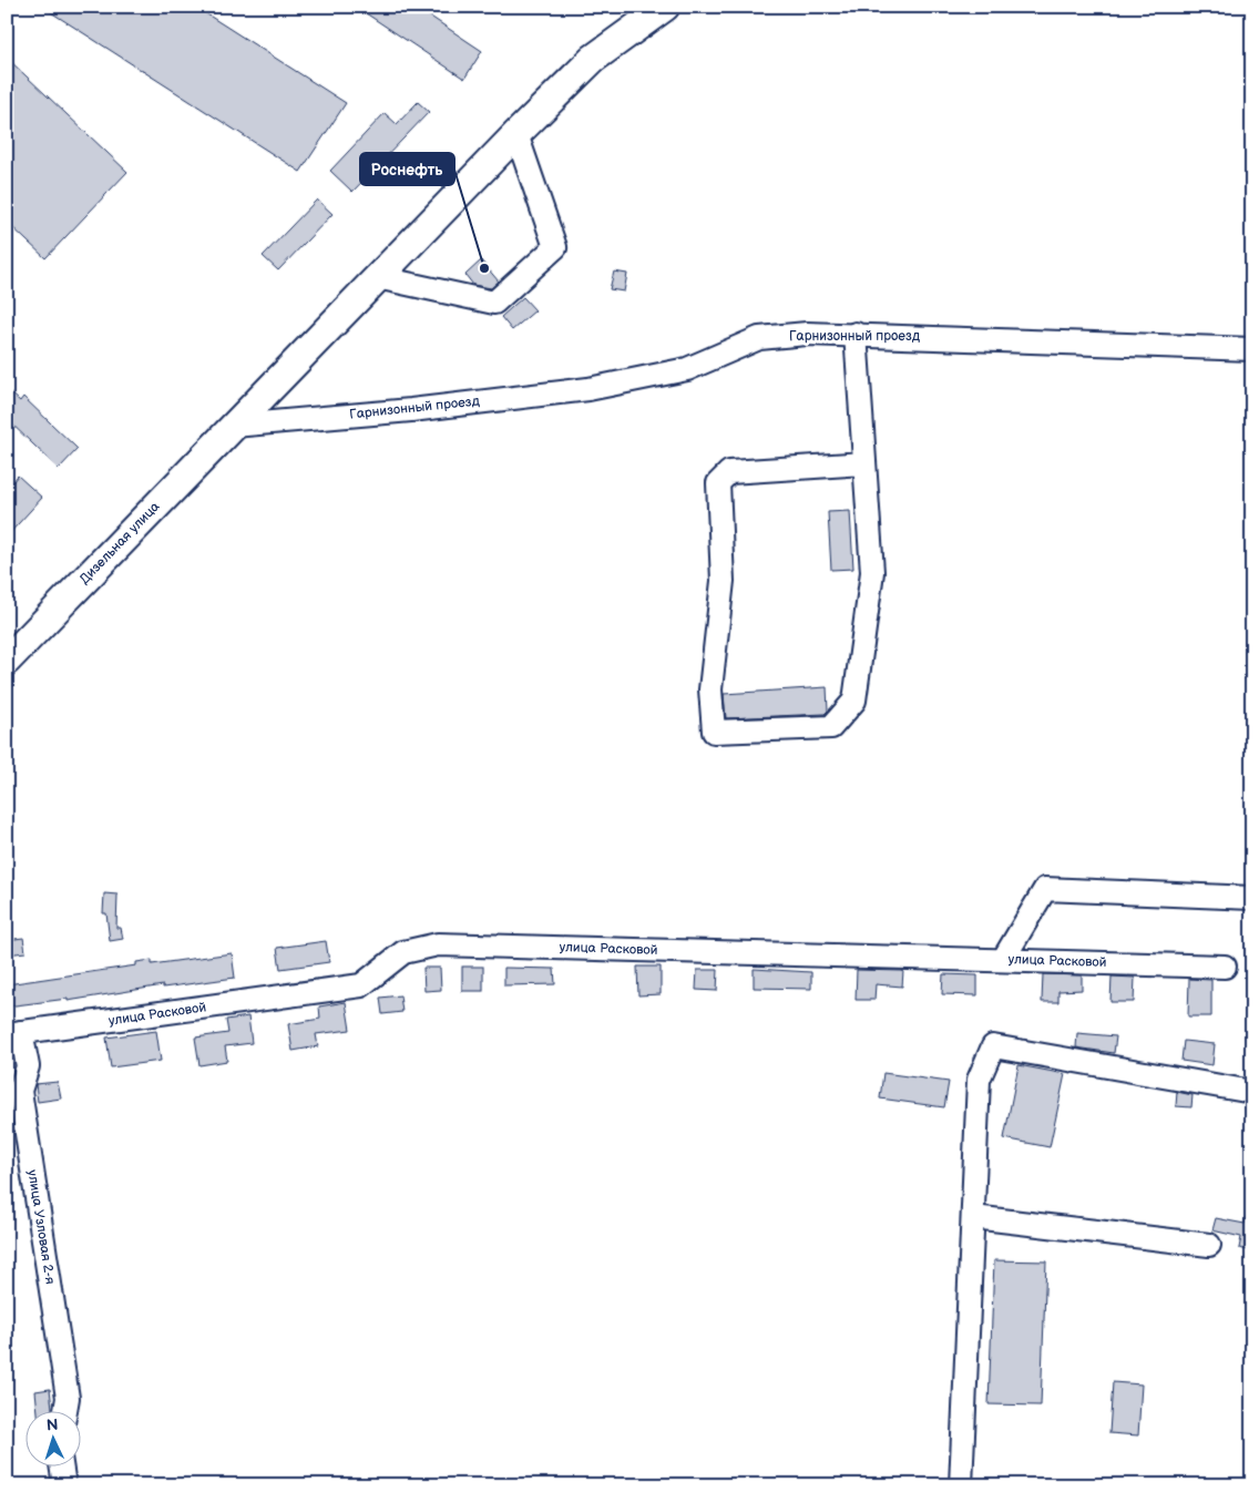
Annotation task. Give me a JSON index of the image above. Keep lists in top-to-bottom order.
{
  "streets": {
    "main road": ["Дизельная улица"],
    "street": ["Гарнизонный проезд", "улица Расковой", "улица Узловая 2-я"]
  },
  "crossings": [
    ["Гарнизонный проезд", "Дизельная улица"],
    ["улица Расковой", "улица Узловая 2-я"]
  ],
  "places": ["Роснефть"],
  "north": "top"
}
